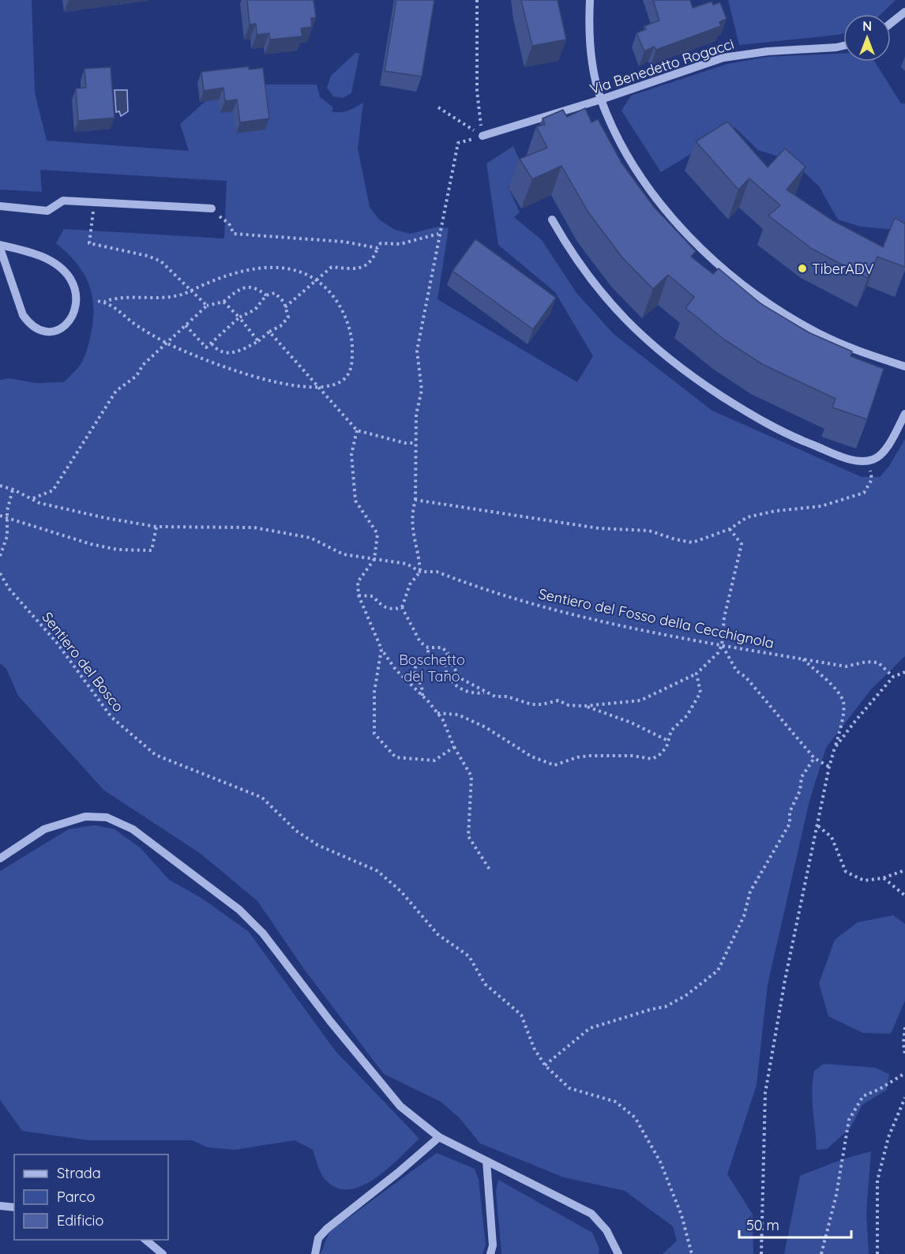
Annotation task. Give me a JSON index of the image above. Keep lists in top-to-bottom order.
{
  "streets": {
    "street": ["Via Benedetto Rogacci"],
    "path": ["Sentiero del Fosso della Cecchignola", "Sentiero del Bosco"]
  },
  "parks": ["Boschetto del Tano"],
  "places": ["TiberADV"],
  "legend": ["Strada", "Parco", "Edificio"],
  "scale_bar": "50 m",
  "north": "top"
}
